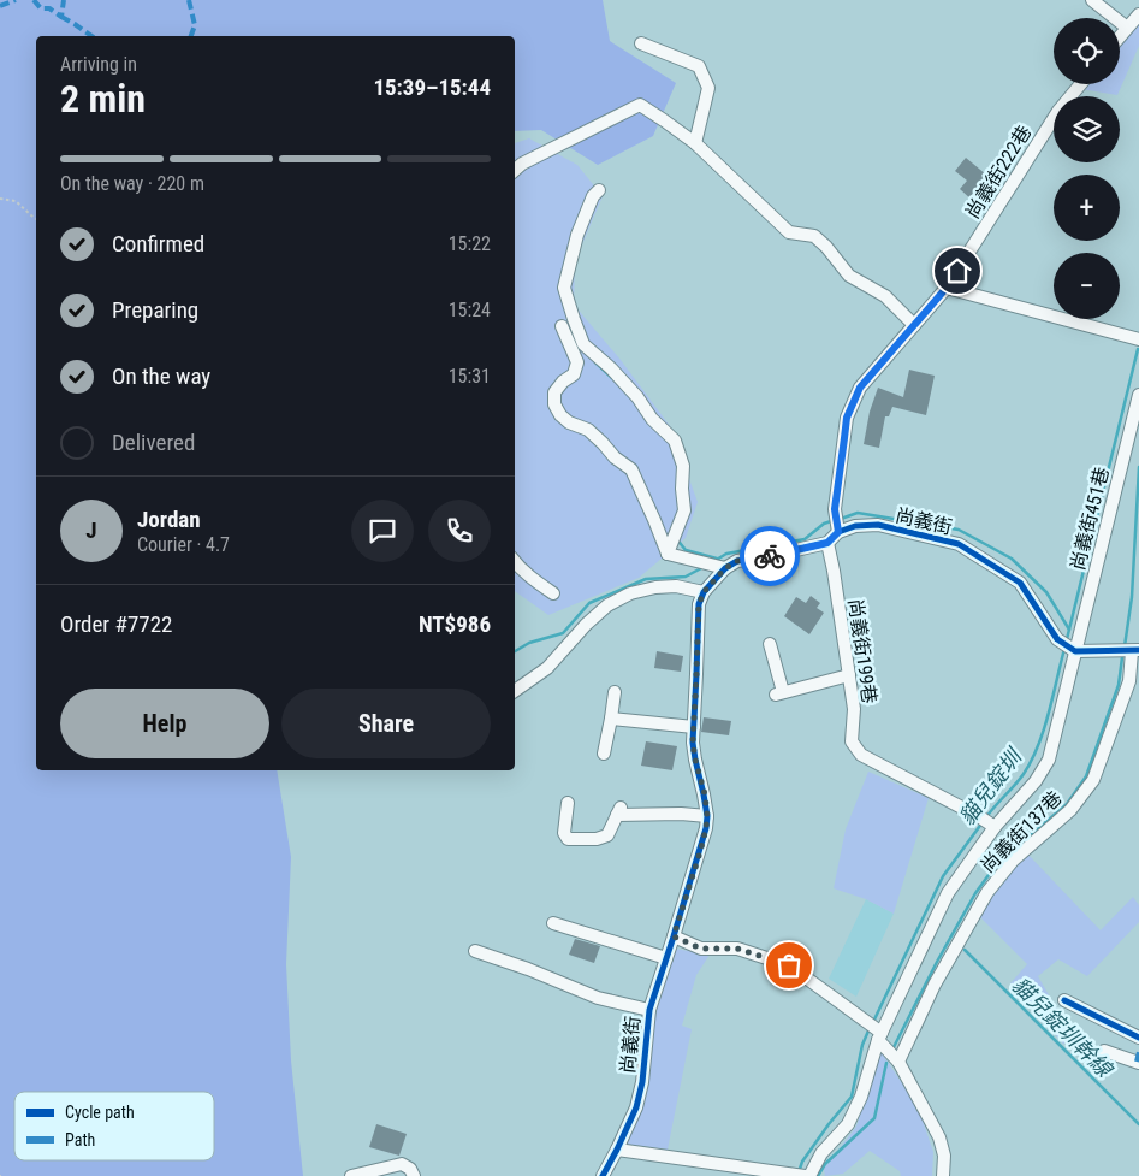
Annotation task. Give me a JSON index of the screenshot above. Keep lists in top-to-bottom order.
{
  "streets": {
    "street": [
      "尚義街222巷",
      "尚義街451巷",
      "尚義街",
      "尚義街199巷",
      "尚義街137巷"
    ]
  },
  "crossings": [
    ["尚義街222巷", "尚義街"],
    ["尚義街451巷", "尚義街"],
    ["尚義街451巷", "尚義街137巷"],
    ["尚義街", "尚義街137巷"],
    ["尚義街199巷", "尚義街137巷"]
  ],
  "water": ["貓兒錠圳", "貓兒錠圳幹線"],
  "legend": ["Cycle path", "Path"],
  "page": {
    "map_buttons": ["+", "−"],
    "heading": ["2 min", "Arriving in", "15:39–15:44"],
    "panel": [
      "Jordan",
      "Courier · 4.7",
      "Order #7722",
      "NT$986"
    ],
    "bar": "On the way · 220 m",
    "list": [
      ["Confirmed", "15:22"],
      ["Preparing", "15:24"],
      ["On the way", "15:31"],
      "Delivered"
    ],
    "round": "J",
    "buttons": ["Help", "Share"]
  }
}
